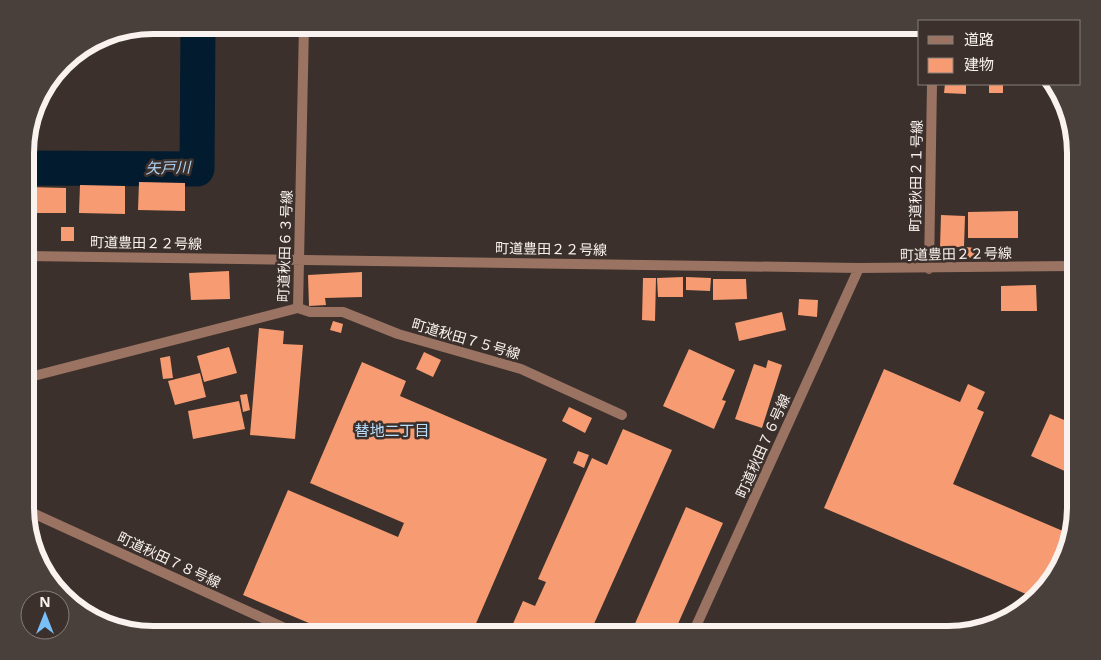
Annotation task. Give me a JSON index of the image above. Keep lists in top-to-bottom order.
{
  "streets": {
    "street": [
      "町道秋田２１号線",
      "町道豊田２２号線",
      "町道秋田６３号線",
      "町道秋田７５号線",
      "町道秋田７６号線",
      "町道秋田７８号線"
    ]
  },
  "crossings": [
    ["町道秋田２１号線", "町道豊田２２号線"],
    ["町道豊田２２号線", "町道秋田６３号線"],
    ["町道豊田２２号線", "町道秋田７６号線"],
    ["町道秋田６３号線", "町道秋田７５号線"]
  ],
  "districts": ["替地二丁目"],
  "water": ["矢戸川"],
  "legend": ["道路", "建物"],
  "north": "top"
}
